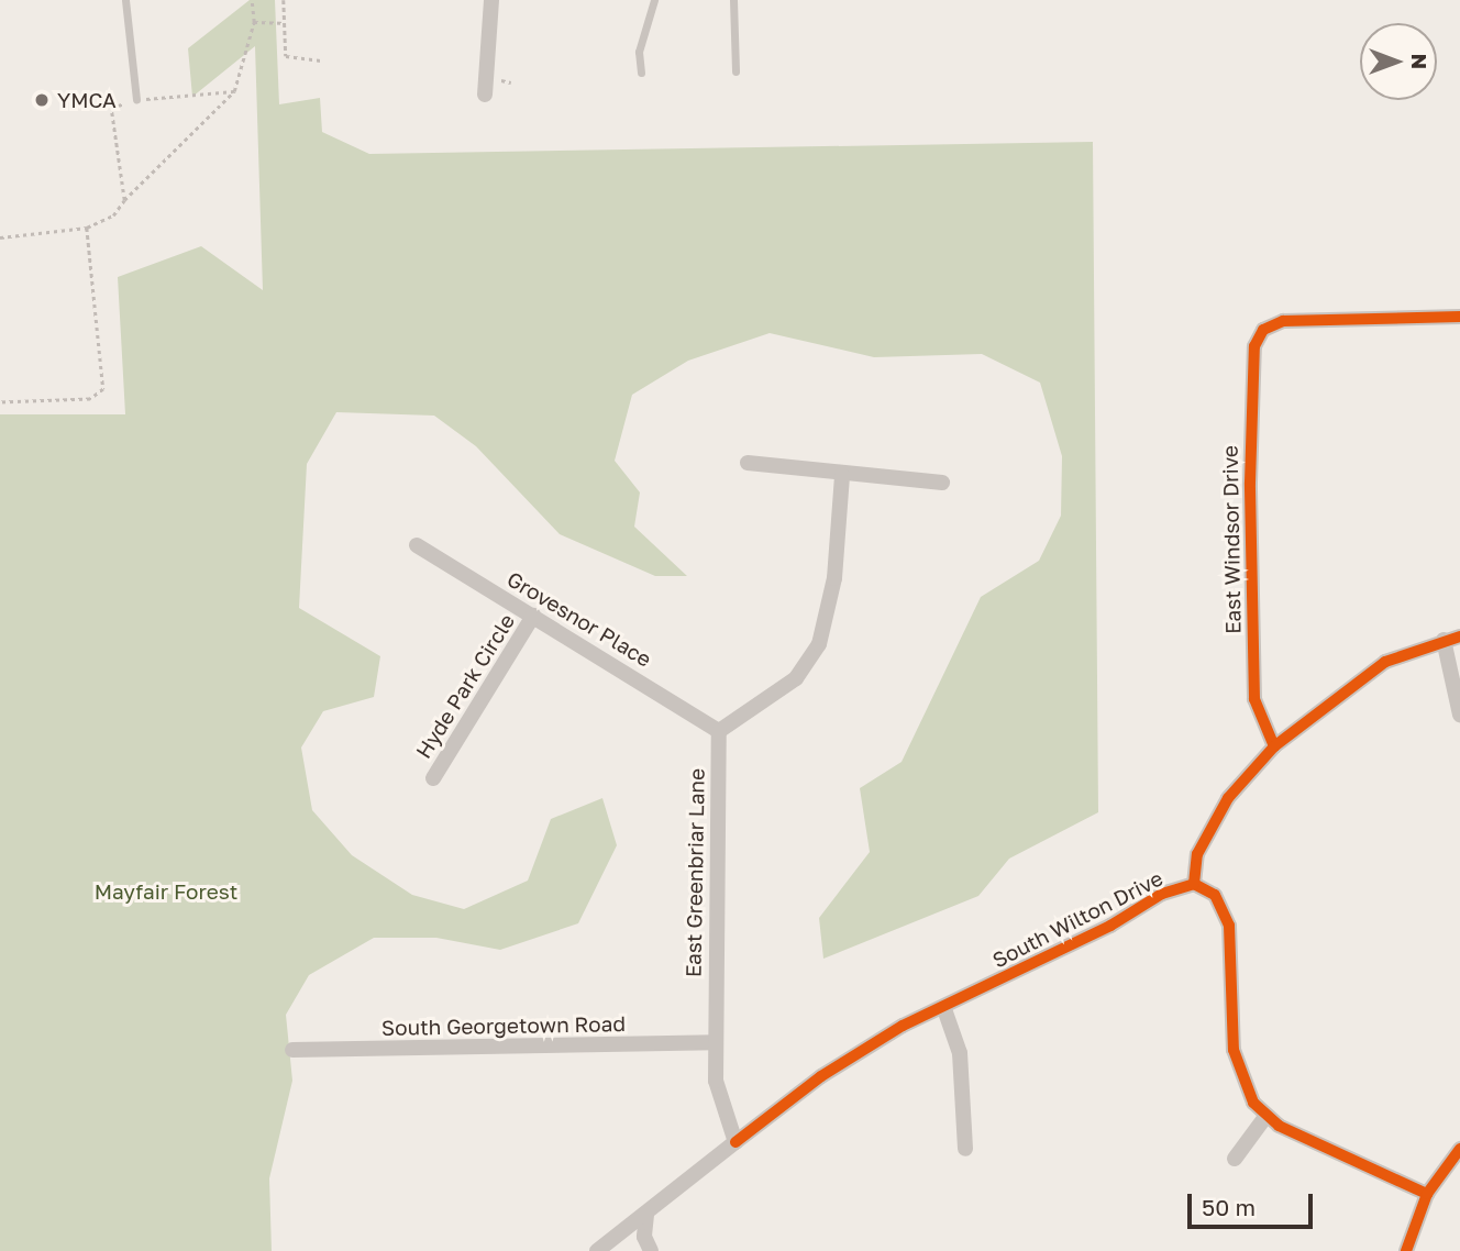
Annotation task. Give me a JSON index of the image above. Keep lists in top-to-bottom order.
{
  "streets": {
    "street": [
      "East Windsor Drive",
      "Grovesnor Place",
      "Hyde Park Circle",
      "East Greenbriar Lane",
      "South Wilton Drive",
      "South Georgetown Road"
    ]
  },
  "crossings": [
    ["East Windsor Drive", "South Wilton Drive"],
    ["Grovesnor Place", "Hyde Park Circle"],
    ["Grovesnor Place", "East Greenbriar Lane"],
    ["East Greenbriar Lane", "South Wilton Drive"],
    ["East Greenbriar Lane", "South Georgetown Road"]
  ],
  "parks": ["Mayfair Forest"],
  "places": ["YMCA"],
  "scale_bar": "50 m",
  "north": "right"
}
